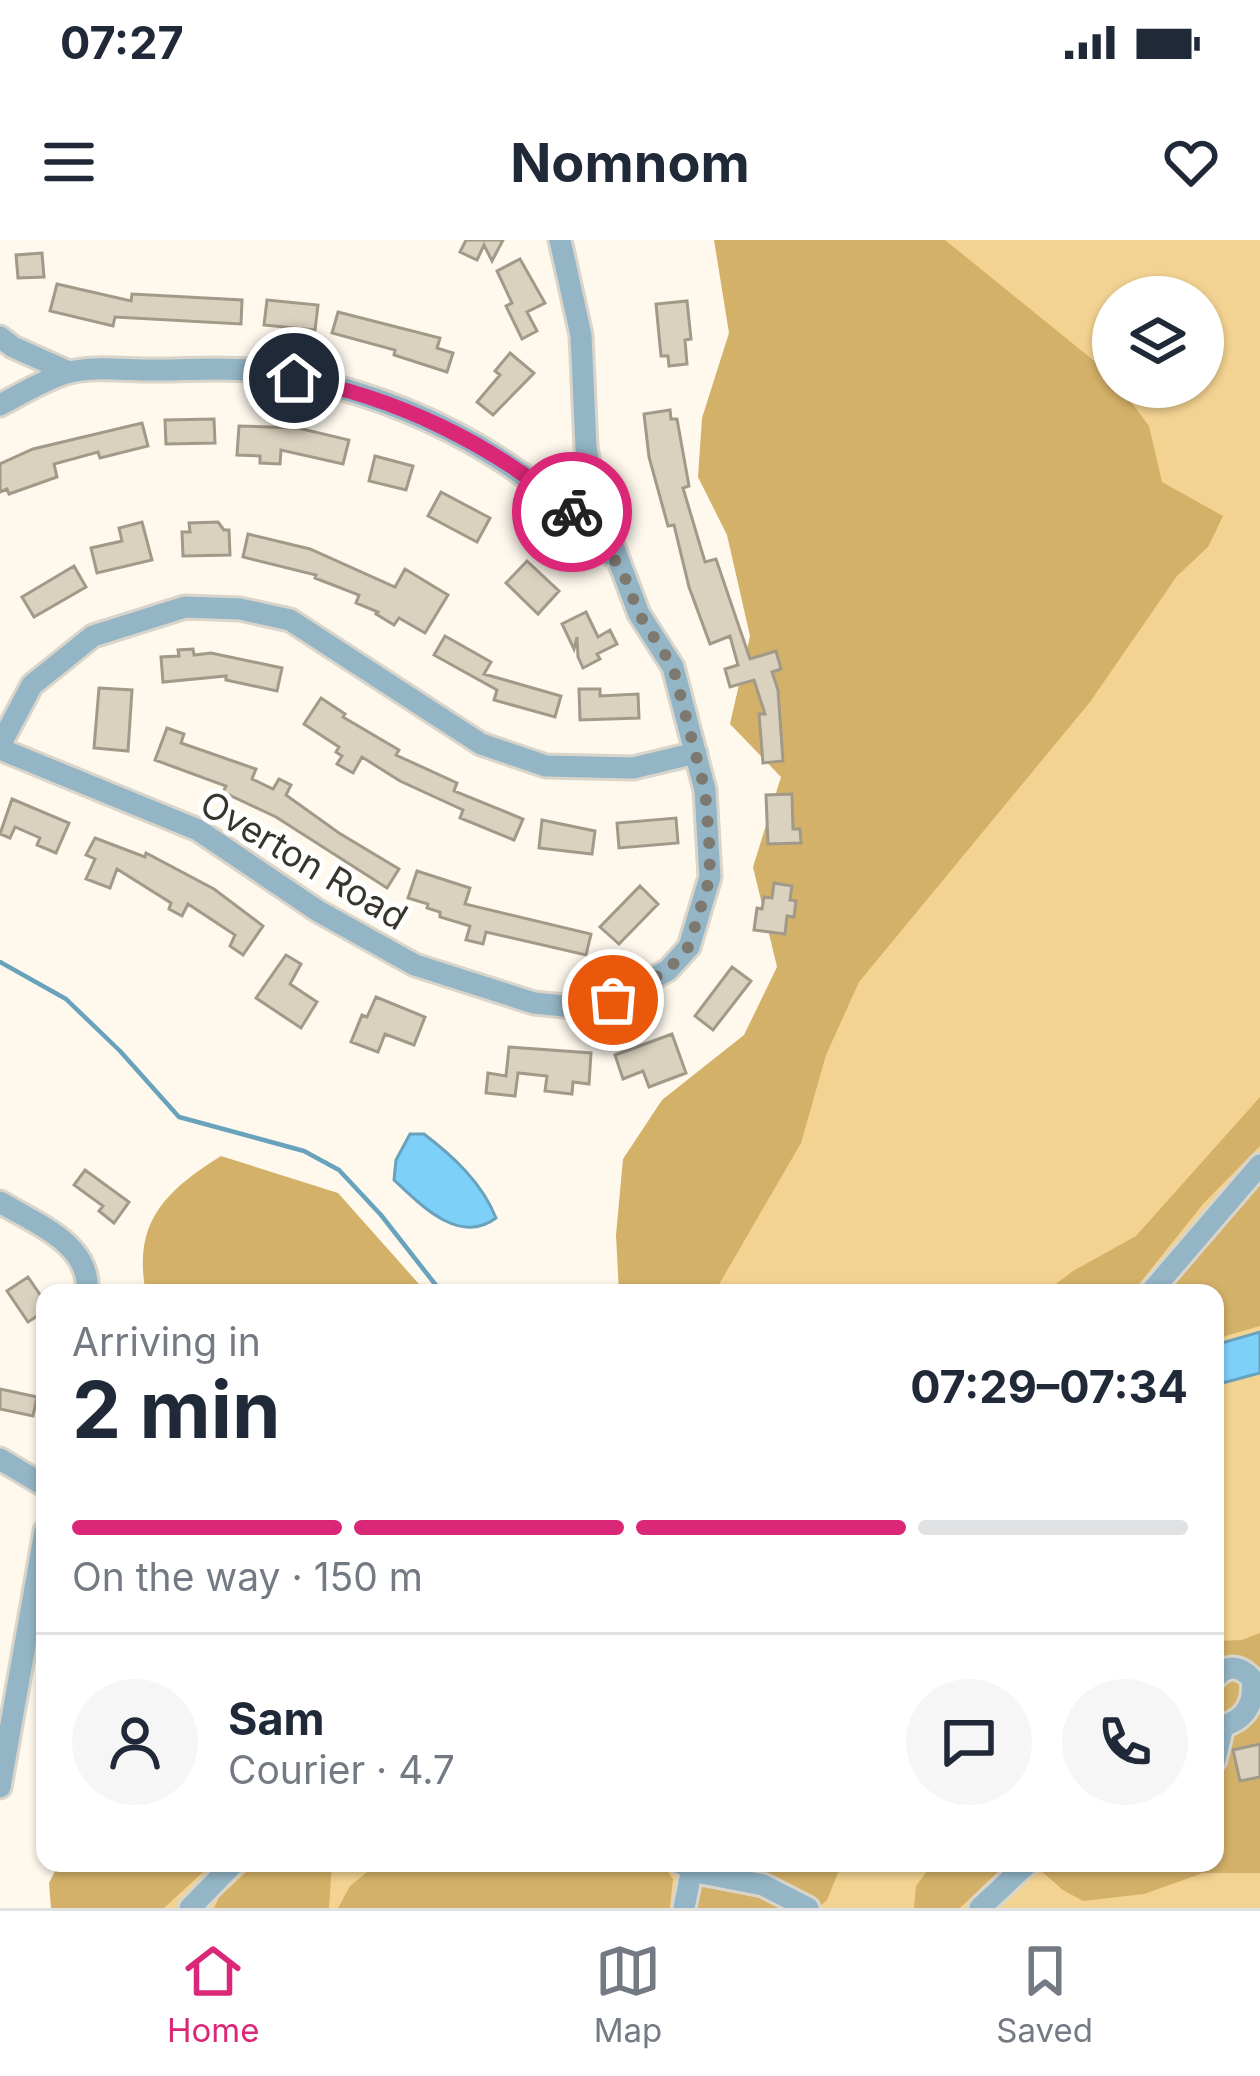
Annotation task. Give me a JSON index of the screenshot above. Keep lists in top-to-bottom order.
{
  "streets": {
    "street": ["Overton Road"]
  },
  "page": {
    "status": "07:27",
    "header": "Nomnom",
    "heading": ["2 min", "Arriving in", "07:29–07:34"],
    "panel": ["Sam", "Courier · 4.7"],
    "bar": "On the way · 150 m",
    "tabs": ["Home", "Map", "Saved"]
  }
}
